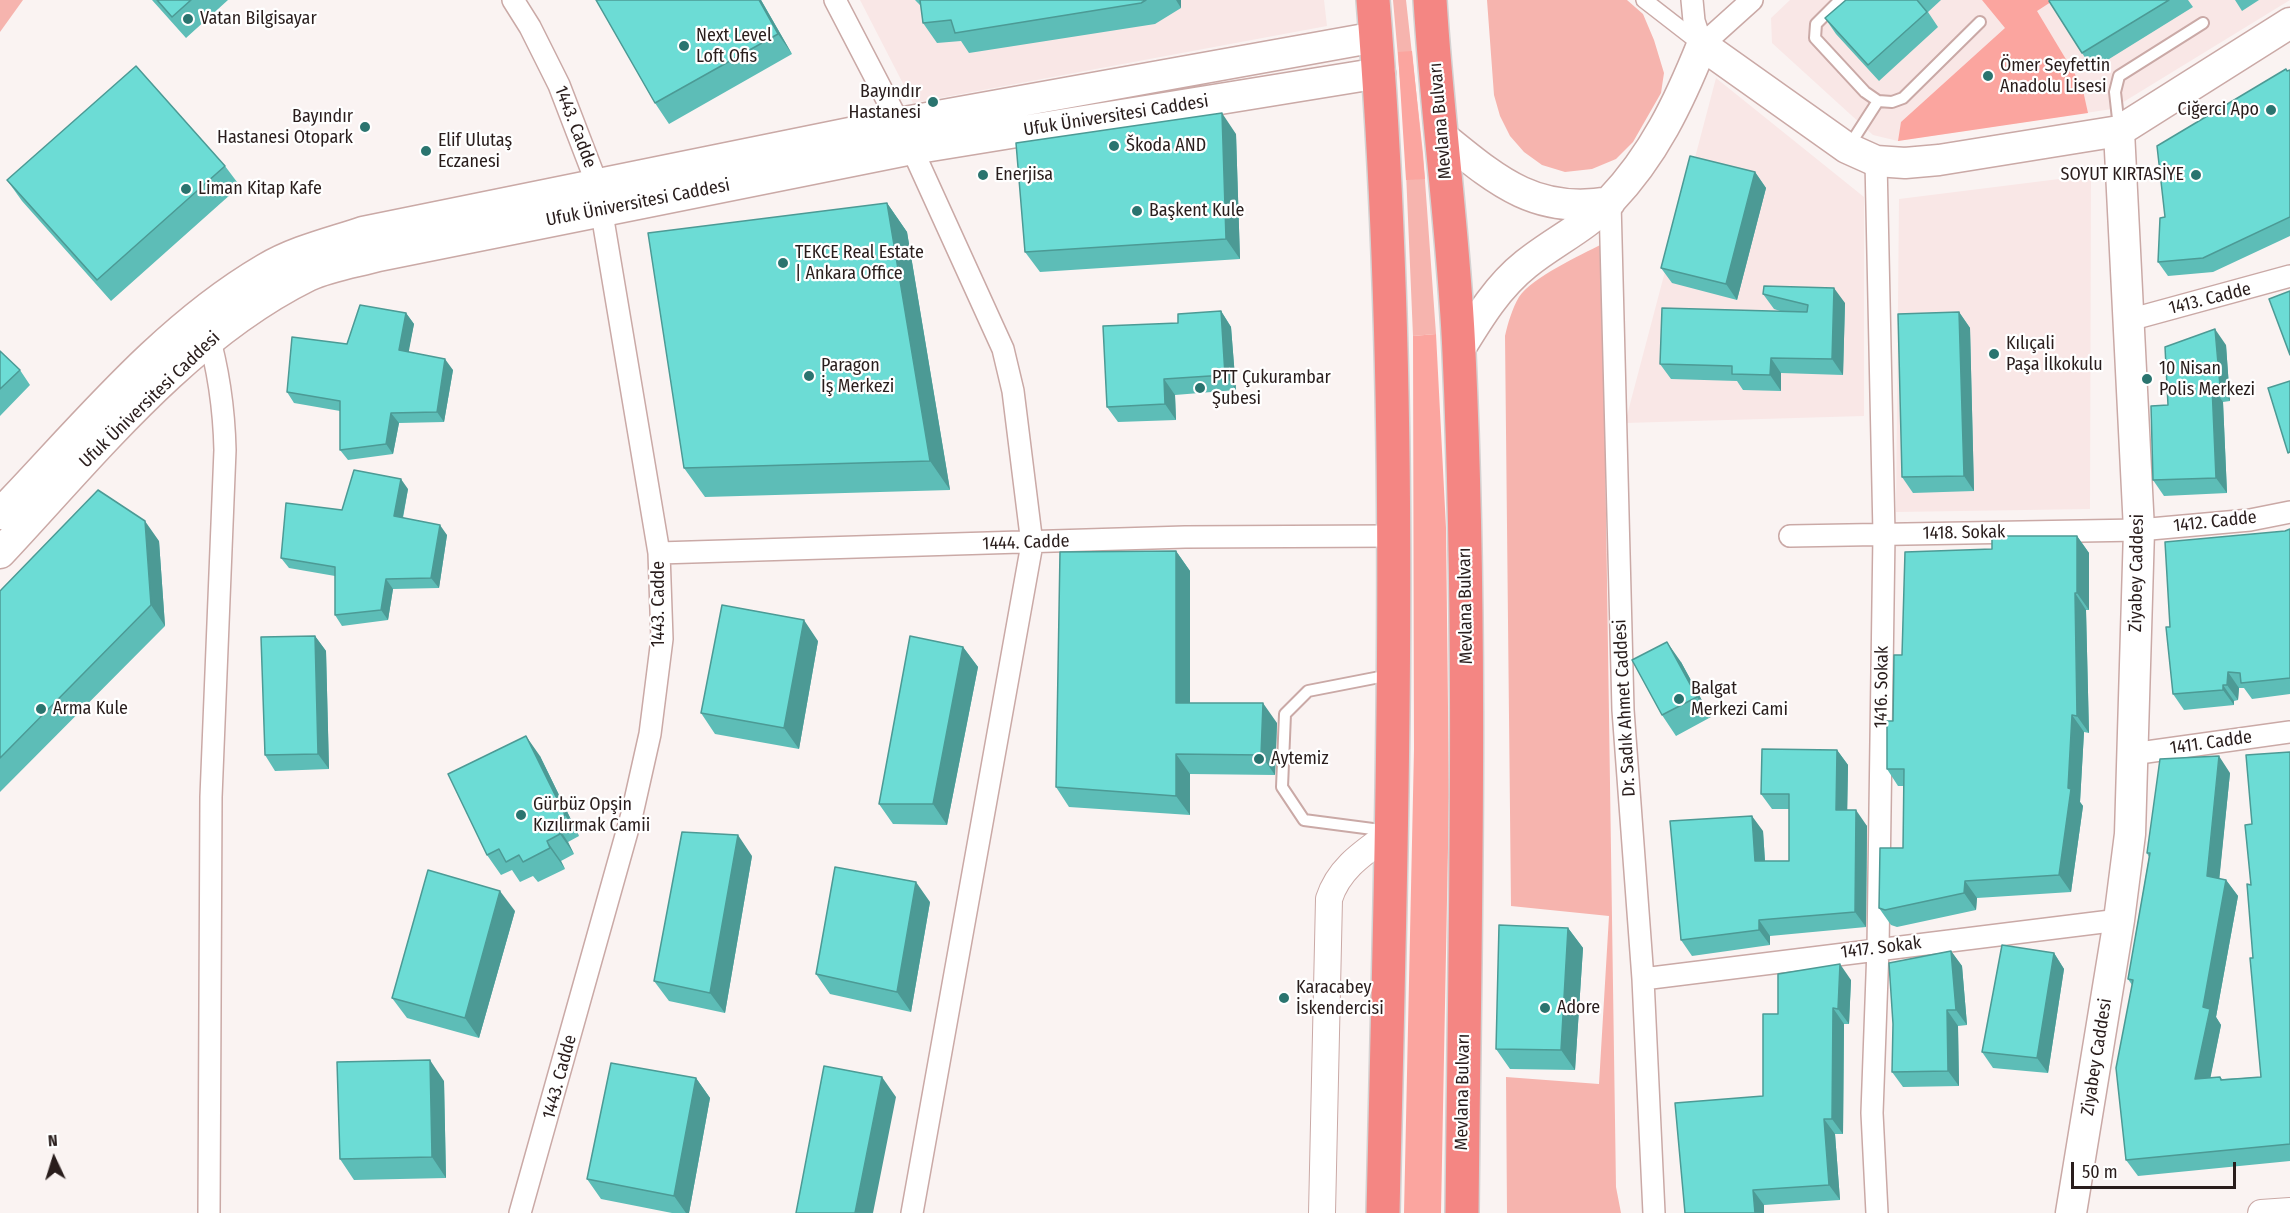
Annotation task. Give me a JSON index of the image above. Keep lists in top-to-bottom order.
{
  "streets": {
    "highway": ["Mevlana Bulvarı"],
    "main road": ["Ufuk Üniversitesi Caddesi", "Ziyabey Caddesi"],
    "street": [
      "1443. Cadde",
      "1413. Cadde",
      "1412. Cadde",
      "1418. Sokak",
      "1444. Cadde",
      "1416. Sokak",
      "Dr. Sadık Ahmet Caddesi",
      "1411. Cadde",
      "1417. Sokak"
    ]
  },
  "crossings": [
    ["Ufuk Üniversitesi Caddesi", "1443. Cadde"],
    ["1443. Cadde", "1444. Cadde"],
    ["1413. Cadde", "Ziyabey Caddesi"],
    ["1412. Cadde", "1418. Sokak"],
    ["1412. Cadde", "Ziyabey Caddesi"],
    ["1418. Sokak", "Ziyabey Caddesi"],
    ["1418. Sokak", "1416. Sokak"],
    ["Ziyabey Caddesi", "1411. Cadde"],
    ["Ziyabey Caddesi", "1417. Sokak"],
    ["1416. Sokak", "1417. Sokak"],
    ["Dr. Sadık Ahmet Caddesi", "1417. Sokak"]
  ],
  "places": [
    "Vatan Bilgisayar",
    "Next Level Loft Ofis",
    "Ömer Seyfettin Anadolu Lisesi",
    "Bayındır Hastanesi",
    "Ciğerci Apo",
    "Bayındır Hastanesi Otopark",
    "Škoda AND",
    "Elif Ulutaş Eczanesi",
    "Enerjisa",
    "SOYUT KIRTASİYE",
    "Liman Kitap Kafe",
    "Başkent Kule",
    "TEKCE Real Estate | Ankara Office",
    "Kılıçali Paşa İlkokulu",
    "Paragon İş Merkezi",
    "10 Nisan Polis Merkezi",
    "PTT Çukurambar Şubesi",
    "Balgat Merkezi Cami",
    "Arma Kule",
    "Aytemiz",
    "Gürbüz Opşin Kızılırmak Camii",
    "Karacabey İskendercisi",
    "Adore"
  ],
  "scale_bar": "50 m",
  "north": "top"
}
